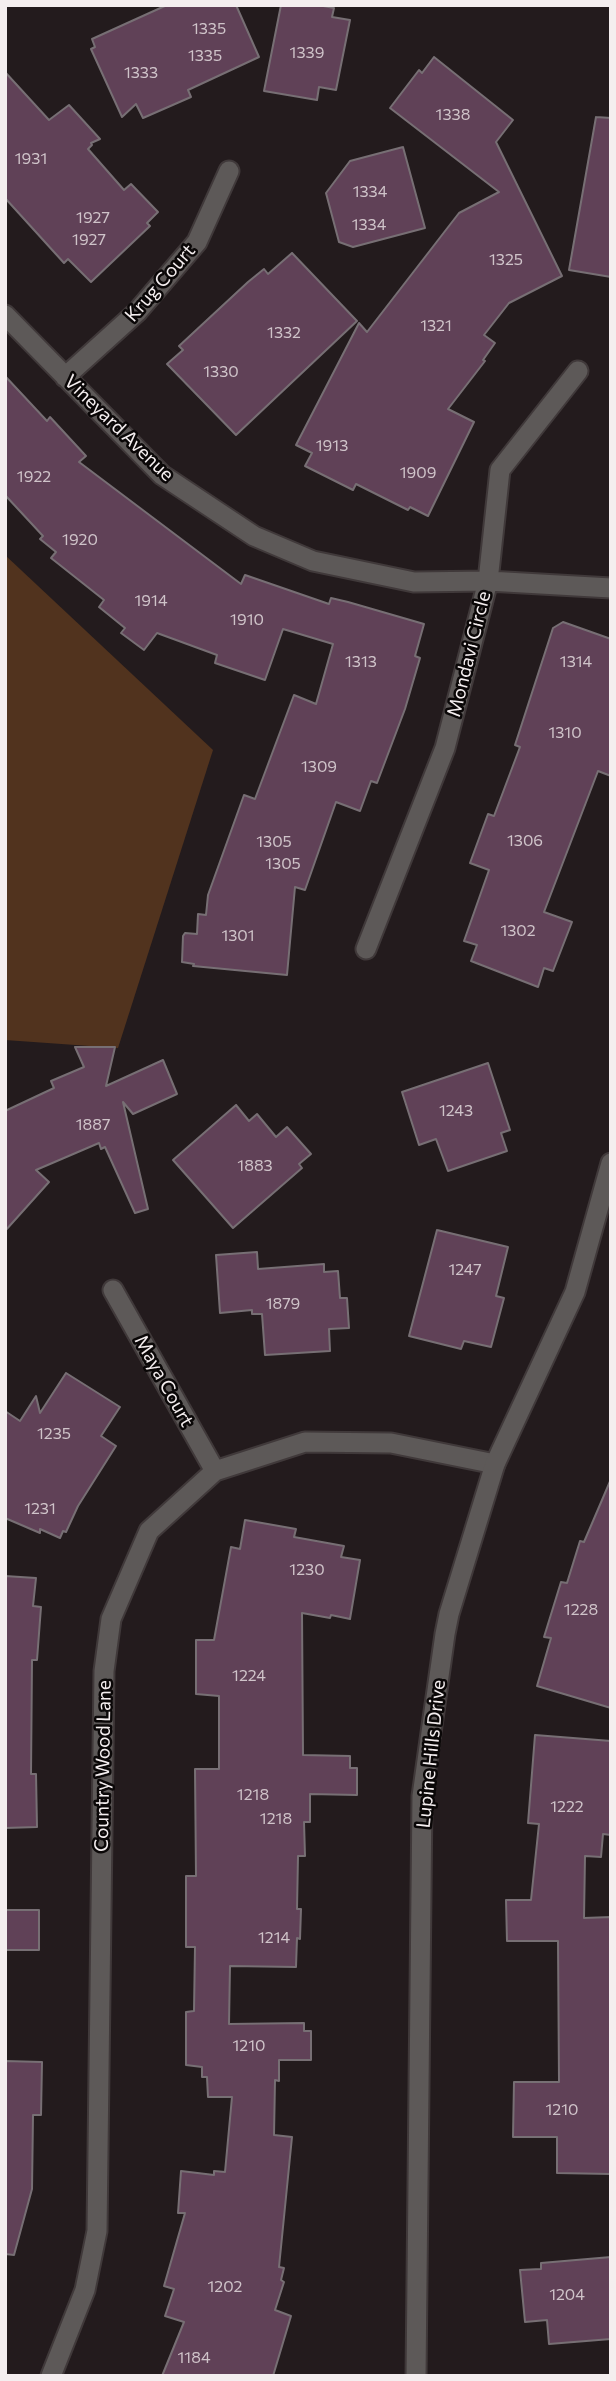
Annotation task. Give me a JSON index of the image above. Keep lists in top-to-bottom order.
{
  "streets": {
    "street": [
      "Krug Court",
      "Vineyard Avenue",
      "Mondavi Circle",
      "Maya Court",
      "Lupine Hills Drive",
      "Country Wood Lane"
    ]
  },
  "crossings": [
    ["Krug Court", "Vineyard Avenue"],
    ["Vineyard Avenue", "Mondavi Circle"],
    ["Maya Court", "Country Wood Lane"],
    ["Lupine Hills Drive", "Country Wood Lane"]
  ],
  "house_numbers": [
    "1335",
    "1339",
    "1335",
    "1333",
    "1338",
    "1931",
    "1334",
    "1927",
    "1334",
    "1927",
    "1325",
    "1321",
    "1332",
    "1330",
    "1913",
    "1909",
    "1922",
    "1920",
    "1914",
    "1910",
    "1313",
    "1314",
    "1310",
    "1309",
    "1306",
    "1305",
    "1305",
    "1302",
    "1301",
    "1243",
    "1887",
    "1883",
    "1247",
    "1879",
    "1235",
    "1231",
    "1230",
    "1228",
    "1224",
    "1218",
    "1222",
    "1218",
    "1214",
    "1210",
    "1210",
    "1202",
    "1204",
    "1184"
  ]
}
